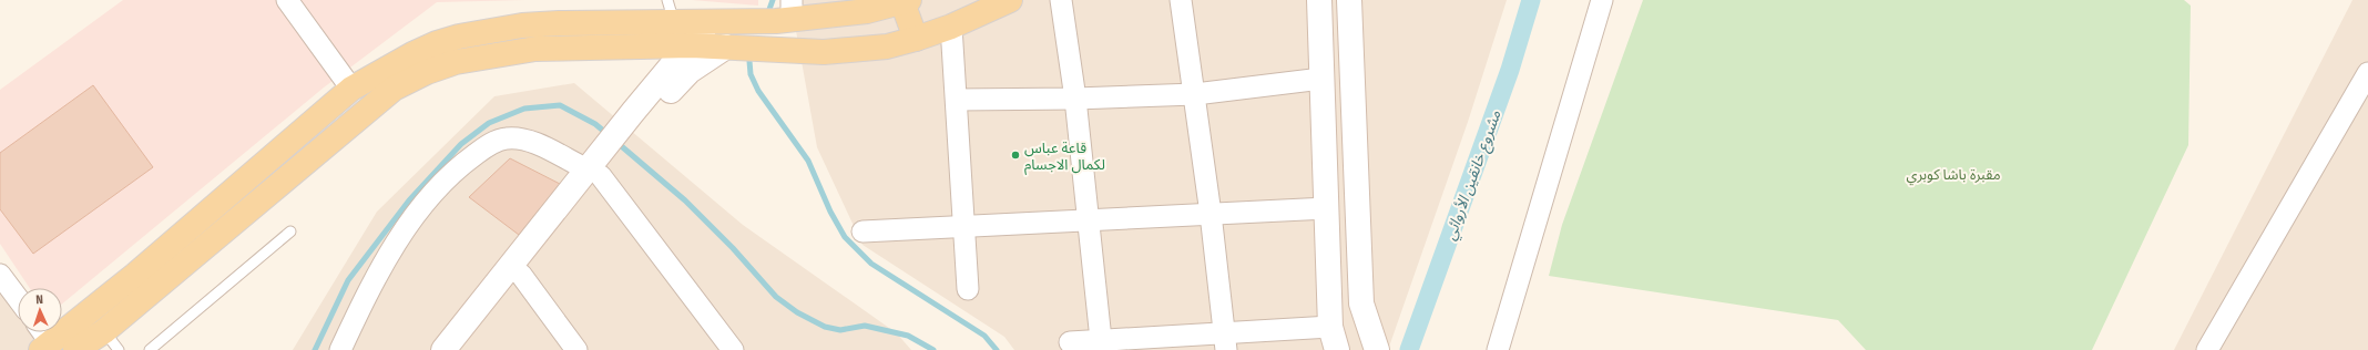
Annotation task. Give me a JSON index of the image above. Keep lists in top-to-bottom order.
{
  "water": ["مشروع خانقين الأروائي"],
  "parks": ["مقبرة باشا كوبري"],
  "places": ["قاعة عباس لكمال الاجسام"],
  "north": "top"
}
